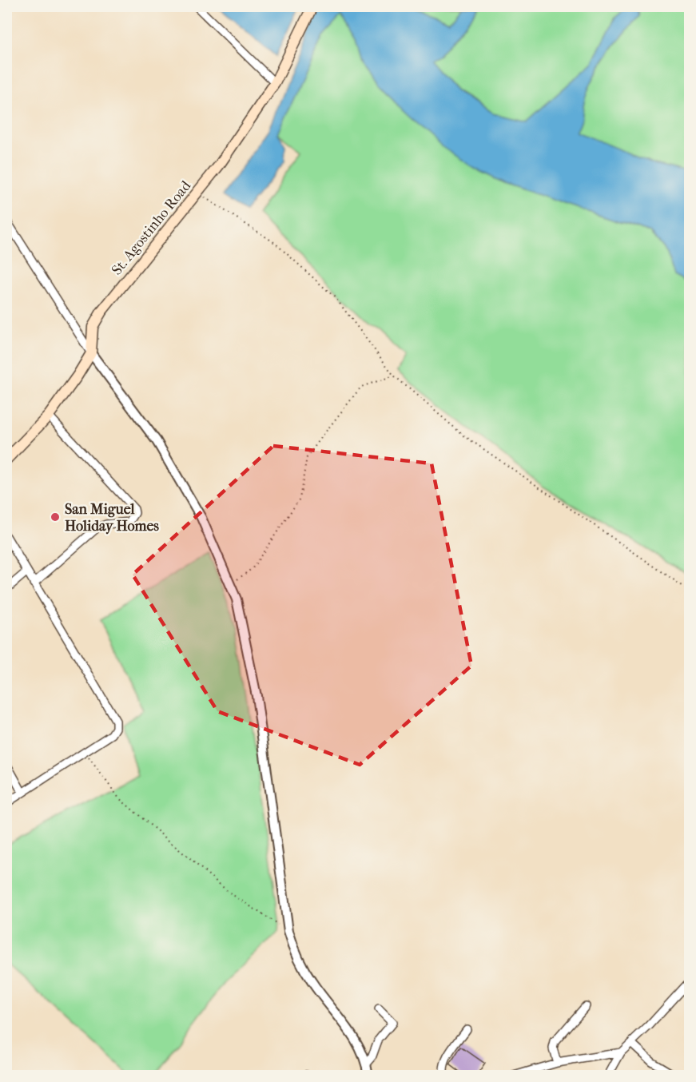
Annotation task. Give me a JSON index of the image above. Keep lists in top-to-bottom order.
{
  "streets": {
    "main road": ["St. Agostinho Road"]
  },
  "places": ["San Miguel Holiday Homes"]
}
